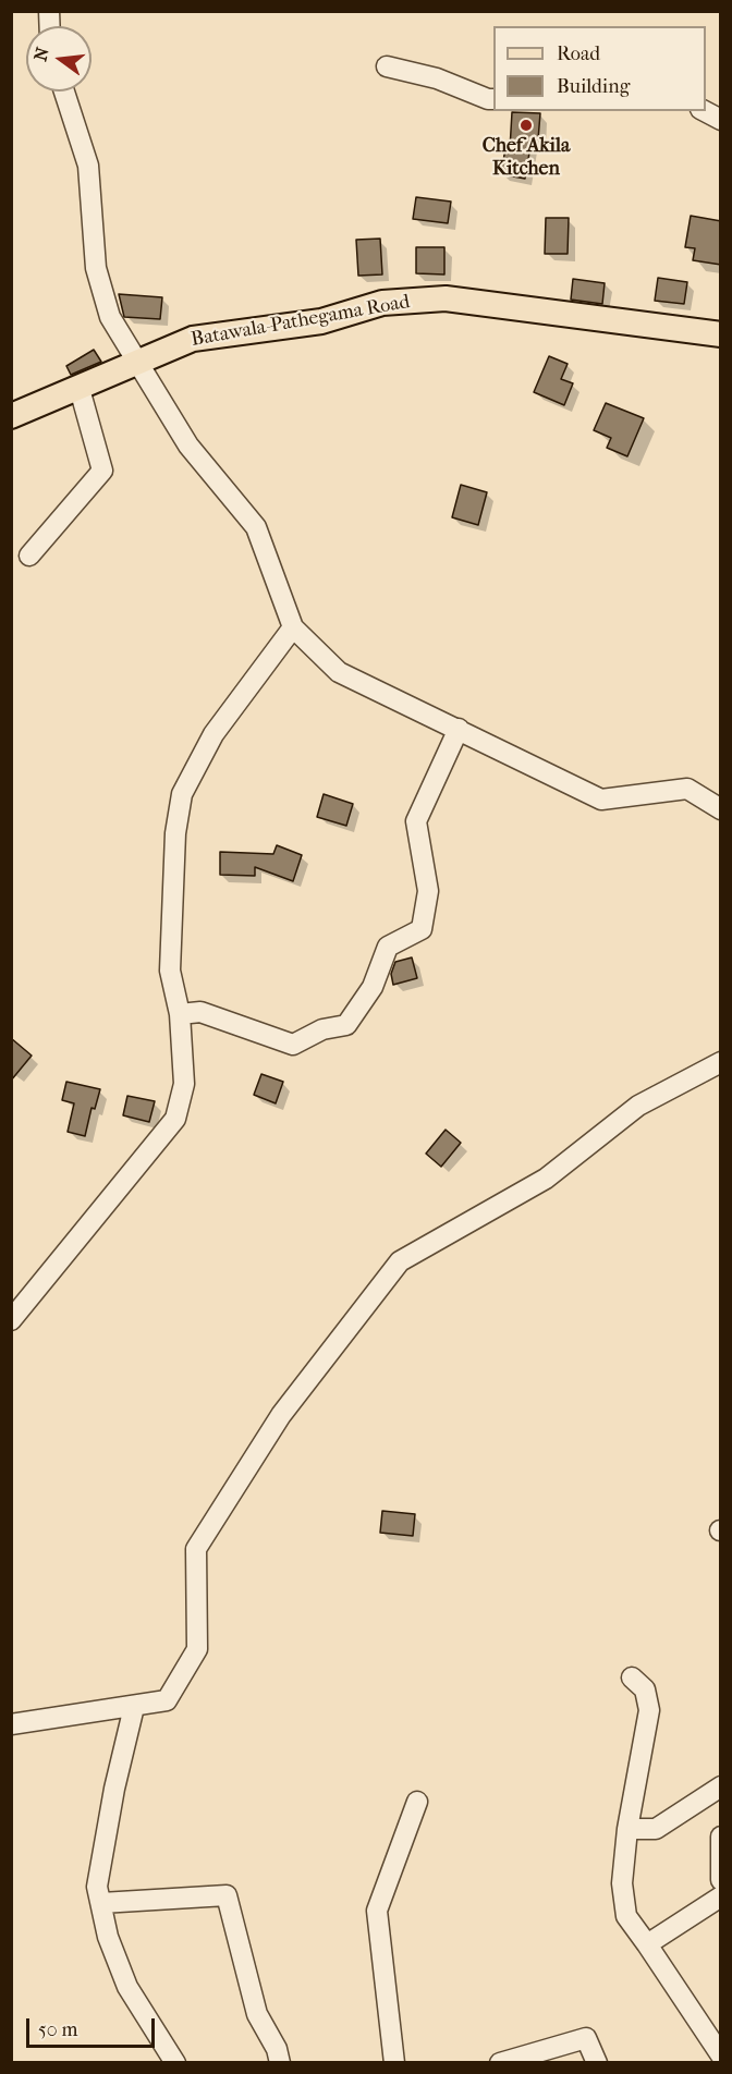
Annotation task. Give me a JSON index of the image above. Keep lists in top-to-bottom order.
{
  "streets": {
    "main road": ["Batawala-Pathegama Road"]
  },
  "places": ["Chef Akila Kitchen"],
  "legend": ["Road", "Building"],
  "scale_bar": "50 m",
  "north": "left"
}
